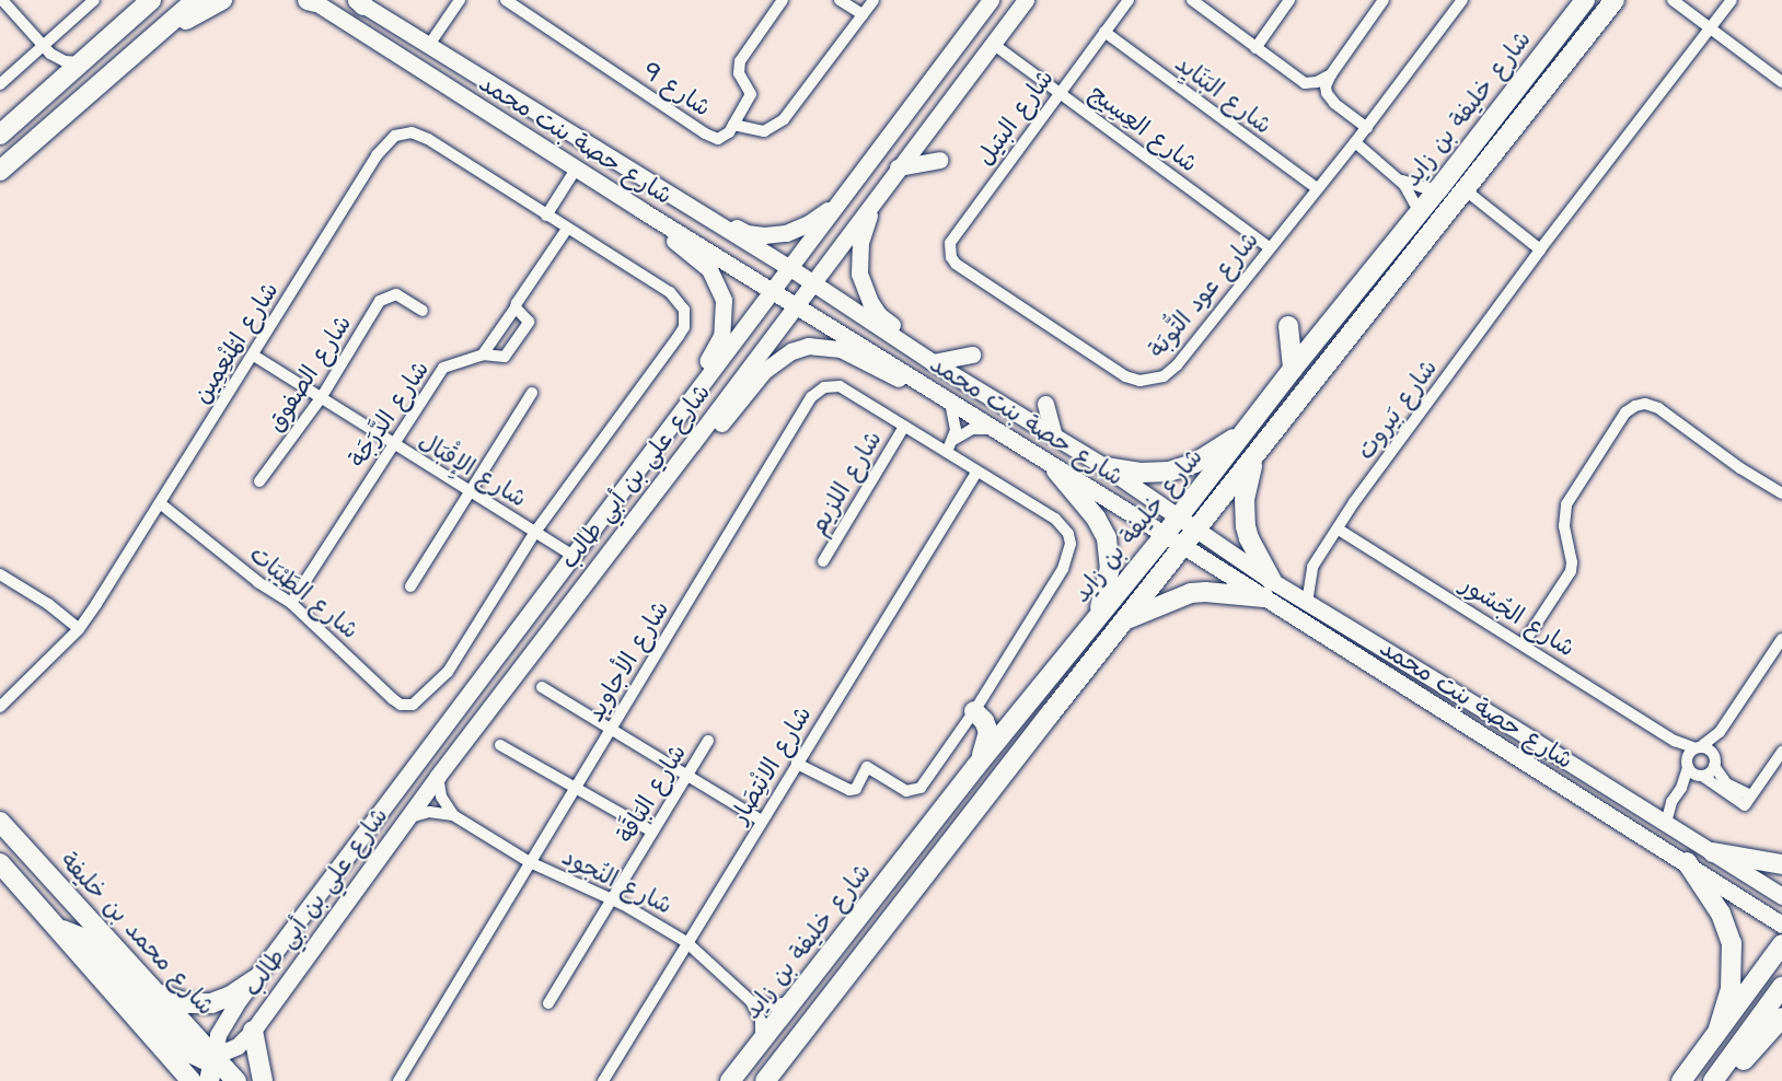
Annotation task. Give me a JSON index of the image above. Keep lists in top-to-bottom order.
{
  "streets": {
    "main road": [
      "شارع خليفة بن زايد",
      "شارع حصة بنت محمد",
      "شارع علي بن أبي طالب",
      "شارع محمد بن خليفة"
    ],
    "street": [
      "شارع 9",
      "شارع البَنَايِد",
      "شارع البتيل",
      "شارع العِسِيج",
      "شارع عود التُّوبَة",
      "شارع المُنْعِمِين",
      "شارع الصفوق",
      "شارع بَيروت",
      "شارع الدَّرَجَة",
      "شارع الإِقْبَال",
      "شارع اللزيم",
      "شارع الطَيْبَات",
      "شارع الجُسُور",
      "شارع الأجاويد",
      "شارع الانْتِصَار",
      "شارع البَاقَة",
      "شارع النُجود"
    ]
  },
  "crossings": [
    ["شارع البَنَايِد", "شارع البتيل"],
    ["شارع البَنَايِد", "شارع عود التُّوبَة"],
    ["شارع خليفة بن زايد", "شارع حصة بنت محمد"],
    ["شارع خليفة بن زايد", "شارع النُجود"],
    ["شارع البتيل", "شارع العِسِيج"],
    ["شارع البتيل", "شارع عود التُّوبَة"],
    ["شارع العِسِيج", "شارع عود التُّوبَة"],
    ["شارع العِسِيج", "شارع علي بن أبي طالب"],
    ["شارع حصة بنت محمد", "شارع بَيروت"],
    ["شارع حصة بنت محمد", "شارع علي بن أبي طالب"],
    ["شارع المُنْعِمِين", "شارع الإِقْبَال"],
    ["شارع المُنْعِمِين", "شارع الطَيْبَات"],
    ["شارع الصفوق", "شارع الإِقْبَال"],
    ["شارع بَيروت", "شارع الجُسُور"],
    ["شارع الدَّرَجَة", "شارع الإِقْبَال"],
    ["شارع الدَّرَجَة", "شارع الطَيْبَات"],
    ["شارع الإِقْبَال", "شارع علي بن أبي طالب"],
    ["شارع علي بن أبي طالب", "شارع محمد بن خليفة"],
    ["شارع اللزيم", "شارع الأجاويد"],
    ["شارع الأجاويد", "شارع الانْتِصَار"],
    ["شارع الأجاويد", "شارع النُجود"],
    ["شارع الانْتِصَار", "شارع النُجود"],
    ["شارع البَاقَة", "شارع النُجود"]
  ]
}
